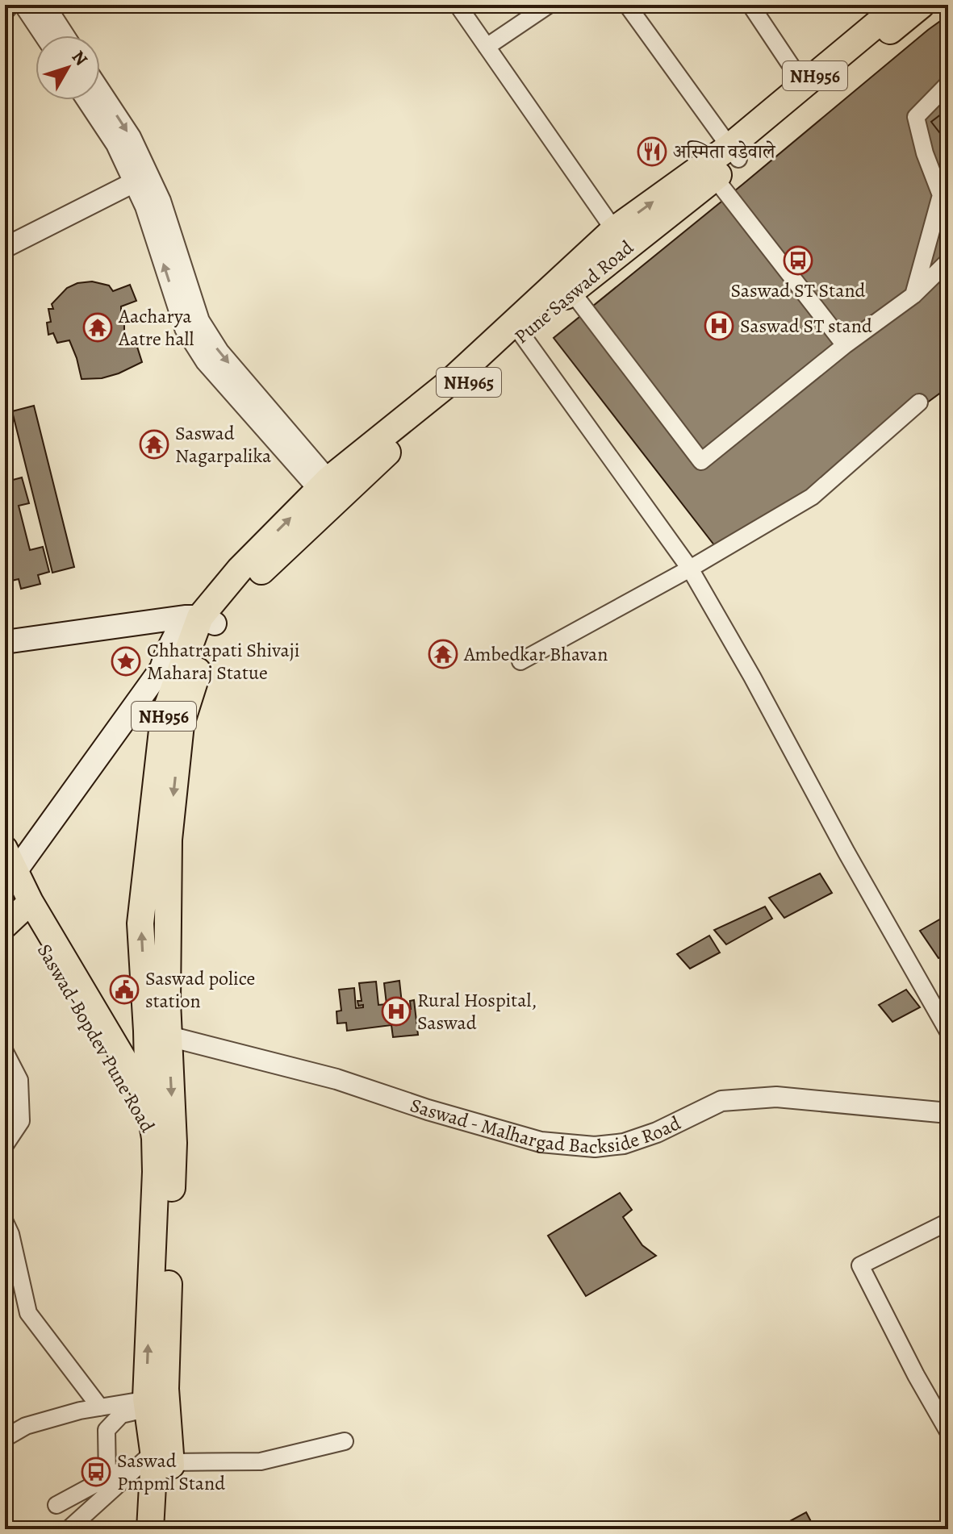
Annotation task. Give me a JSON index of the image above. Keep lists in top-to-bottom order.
{
  "streets": {
    "highway": ["NH956", "Pune Saswad Road"],
    "main road": ["Saswad-Bopdev Pune Road"],
    "street": ["Saswad - Malhargad Backside Road"]
  },
  "crossings": [
    ["NH956", "Pune Saswad Road"],
    ["NH956", "Saswad-Bopdev Pune Road"],
    ["NH956", "Saswad - Malhargad Backside Road"]
  ],
  "places": {
    "restaurant": ["अस्मिता वडेवाले"],
    "bus stop": ["Saswad ST Stand", "Saswad Pmpml Stand"],
    "hospital": ["Saswad ST stand", "Rural Hospital, Saswad"],
    "temple": ["Aacharya Aatre hall", "Saswad Nagarpalika", "Ambedkar Bhavan"],
    "place": ["Chhatrapati Shivaji Maharaj Statue"],
    "public building": ["Saswad police station"]
  },
  "north": "top right"
}
